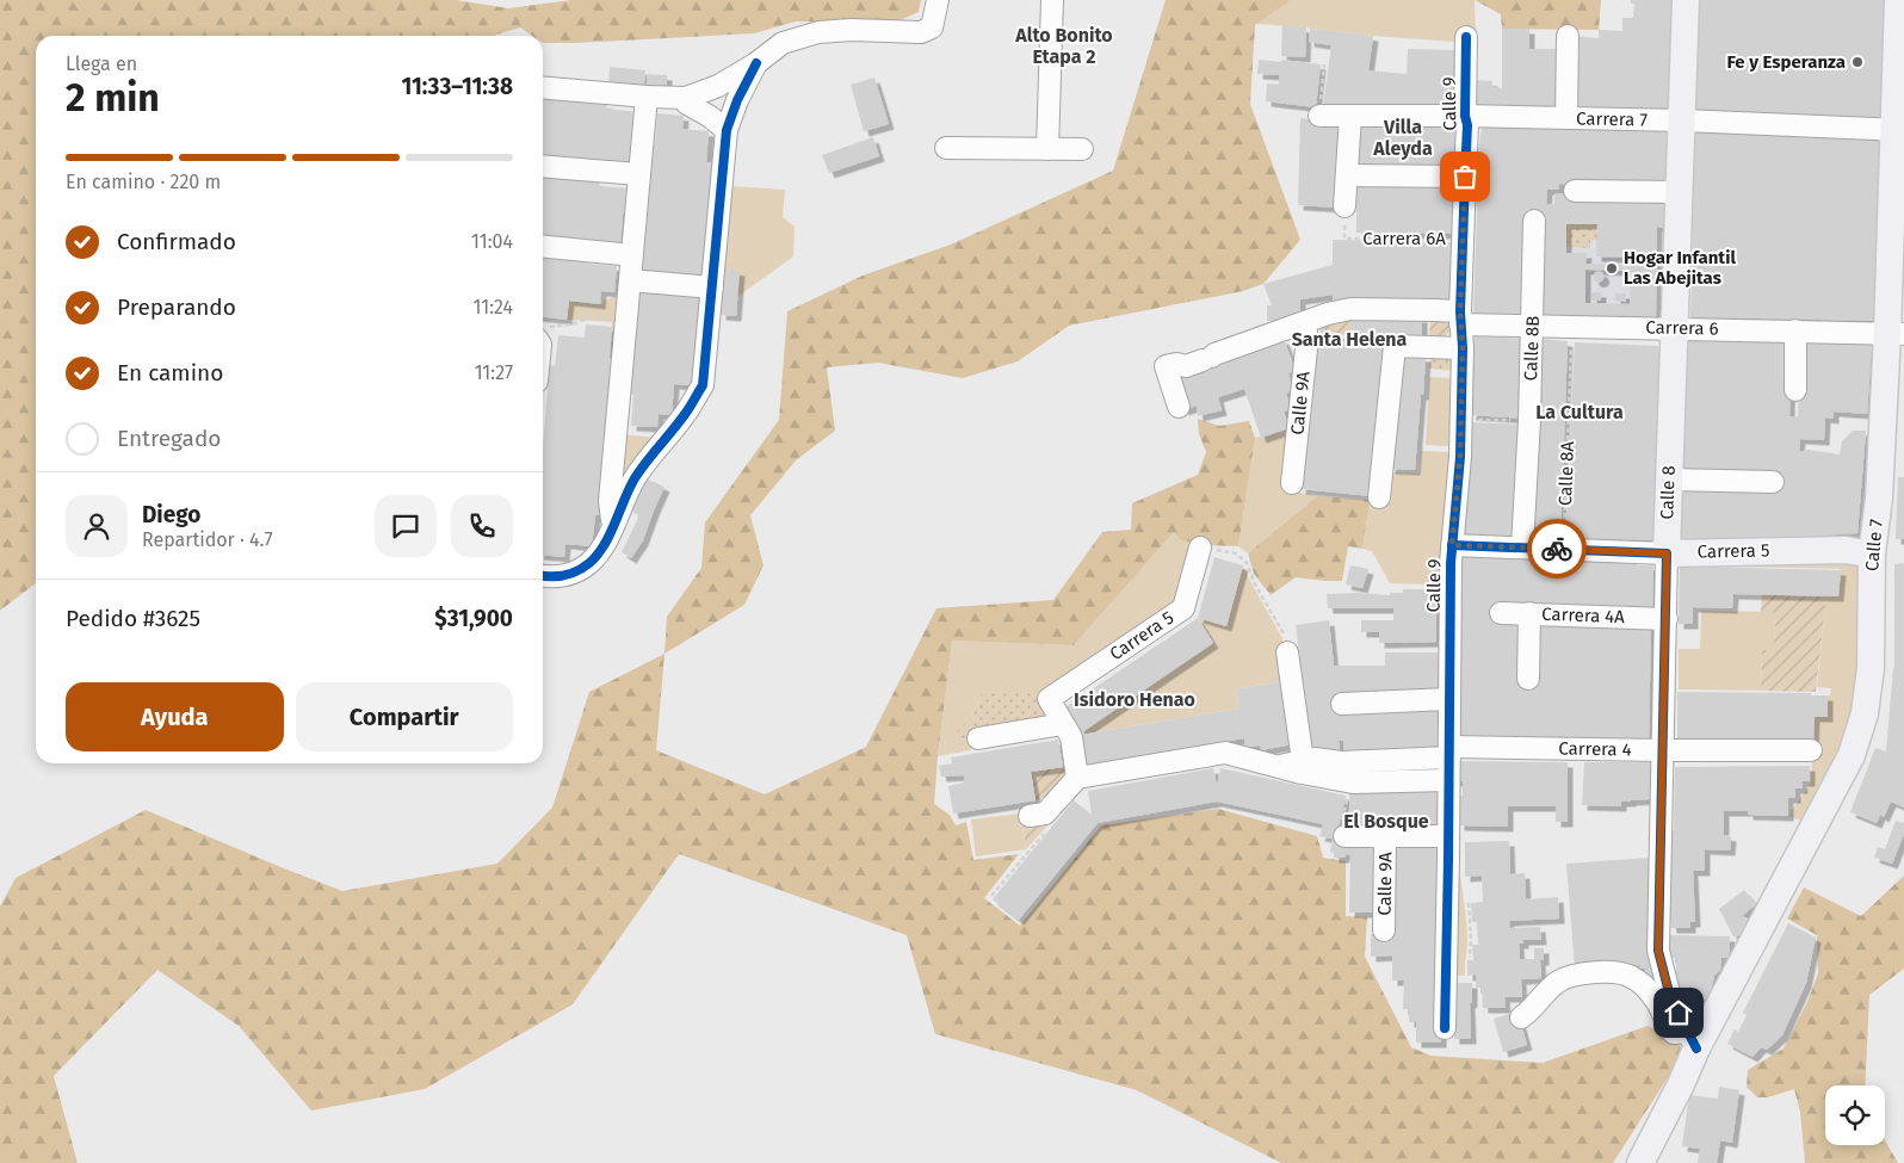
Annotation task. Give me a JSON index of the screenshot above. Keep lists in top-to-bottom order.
{
  "streets": {
    "main road": ["Calle 8", "Calle 7", "Carrera 5"],
    "street": [
      "Calle 9",
      "Carrera 7",
      "Carrera 6",
      "Calle 8B",
      "Calle 9A",
      "Carrera 4A",
      "Carrera 4"
    ],
    "path": ["Carrera 6A", "Calle 8A"]
  },
  "crossings": [
    ["Calle 9", "Carrera 7"],
    ["Calle 9", "Carrera 6A"],
    ["Calle 9", "Carrera 6"],
    ["Calle 9", "Carrera 5"],
    ["Calle 9", "Carrera 4"],
    ["Carrera 7", "Calle 8"],
    ["Carrera 7", "Calle 7"],
    ["Carrera 6", "Calle 8B"],
    ["Carrera 6", "Calle 9A"],
    ["Carrera 6", "Calle 8A"],
    ["Carrera 6", "Calle 8"],
    ["Carrera 6", "Calle 7"],
    ["Calle 8B", "Carrera 5"],
    ["Calle 8A", "Carrera 5"],
    ["Calle 8", "Calle 7"],
    ["Calle 8", "Carrera 5"],
    ["Calle 8", "Carrera 4A"],
    ["Calle 8", "Carrera 4"],
    ["Calle 7", "Carrera 5"]
  ],
  "districts": [
    "Alto Bonito Etapa 2",
    "Villa Aleyda",
    "Santa Helena",
    "La Cultura",
    "Isidoro Henao",
    "El Bosque"
  ],
  "places": ["Fe y Esperanza", "Hogar Infantil Las Abejitas"],
  "page": {
    "heading": ["2 min", "Llega en", "11:33–11:38"],
    "panel": [
      "Diego",
      "Repartidor · 4.7",
      "Pedido #3625",
      "$31,900"
    ],
    "bar": "En camino · 220 m",
    "list": [
      ["Confirmado", "11:04"],
      ["Preparando", "11:24"],
      ["En camino", "11:27"],
      "Entregado"
    ],
    "buttons": ["Ayuda", "Compartir"]
  }
}
